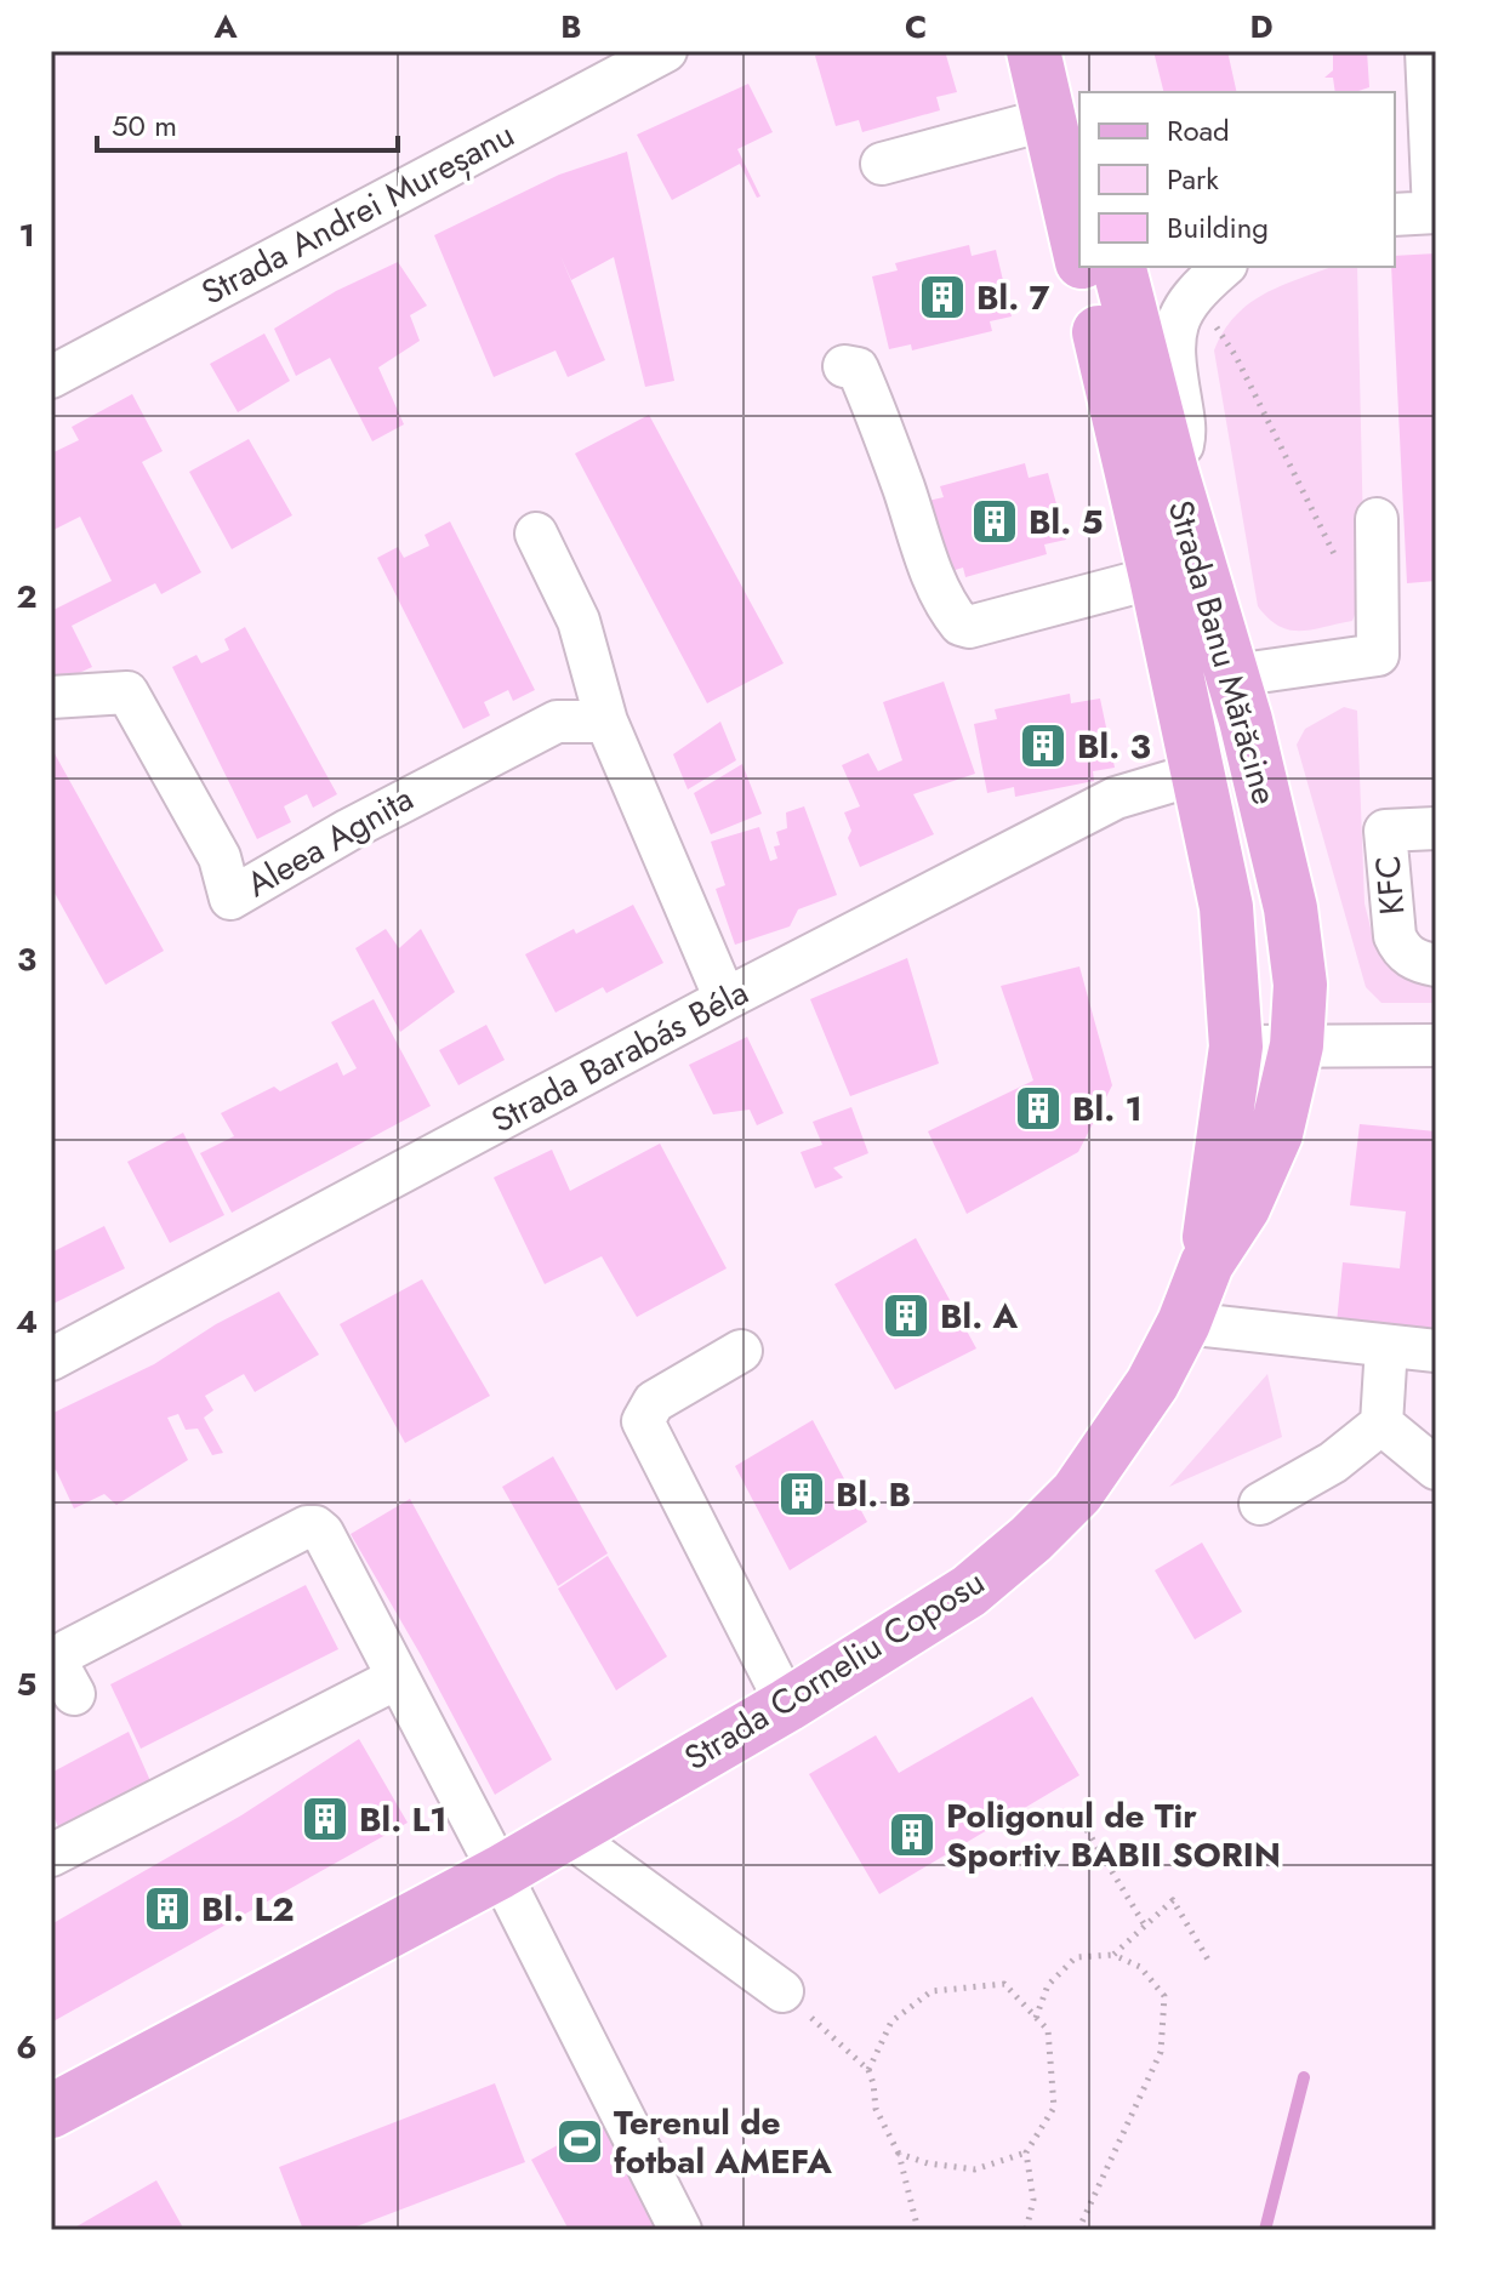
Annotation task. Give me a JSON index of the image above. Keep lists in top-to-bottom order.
{
  "streets": {
    "main road": ["Strada Banu Mărăcine", "Strada Corneliu Coposu"],
    "street": [
      "Strada Andrei Mureșanu",
      "Aleea Agnita",
      "KFC",
      "Strada Barabás Béla"
    ]
  },
  "crossings": [
    ["Strada Banu Mărăcine", "Strada Barabás Béla"],
    ["Strada Banu Mărăcine", "Strada Corneliu Coposu"]
  ],
  "places": {
    "building": [
      "Bl. 7",
      "Bl. 5",
      "Bl. 3",
      "Bl. 1",
      "Bl. A",
      "Bl. B",
      "Bl. L1",
      "Poligonul de Tir Sportiv BABII SORIN",
      "Bl. L2"
    ],
    "sports": ["Terenul de fotbal AMEFA"]
  },
  "legend": ["Road", "Park", "Building"],
  "scale_bar": "50 m",
  "grid": {
    "columns": [
      "A",
      "B",
      "C",
      "D"
    ],
    "rows": [
      "1",
      "2",
      "3",
      "4",
      "5",
      "6"
    ]
  }
}
